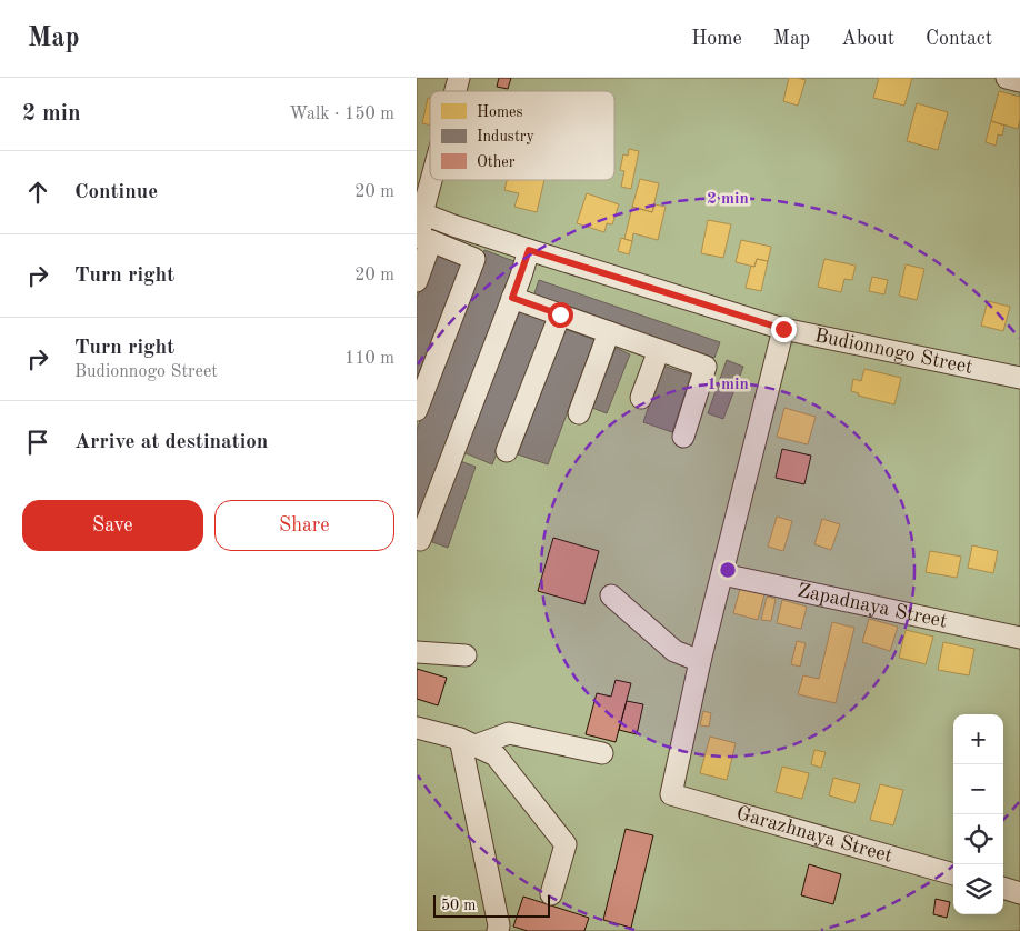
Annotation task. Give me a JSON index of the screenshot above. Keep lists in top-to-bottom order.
{
  "streets": {
    "street": ["Budionnogo Street", "Zapadnaya Street", "Garazhnaya Street"]
  },
  "legend": ["Homes", "Industry", "Other"],
  "scale_bar": "50 m",
  "page": {
    "header": "Map",
    "nav": [
      "Home",
      "Map",
      "About",
      "Contact"
    ],
    "heading": ["2 min", "Walk · 150 m"],
    "list": [
      ["Continue", "20 m"],
      ["Turn right", "20 m"],
      ["Turn right", "Budionnogo Street", "110 m"],
      "Arrive at destination"
    ],
    "buttons": ["Save", "Share"],
    "map_buttons": ["+", "−"],
    "scale": "50 m"
  },
  "rings": ["2 min", "1 min"]
}
